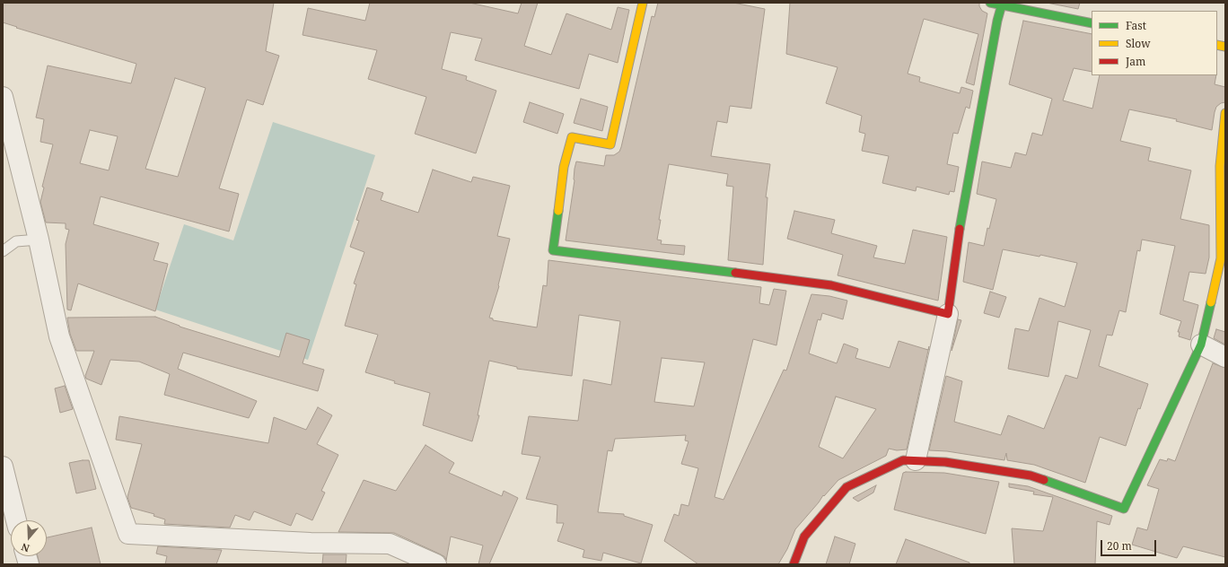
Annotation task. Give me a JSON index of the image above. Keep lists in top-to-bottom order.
{
  "legend": ["Fast", "Slow", "Jam"],
  "scale_bar": "20 m",
  "north": "bottom"
}
